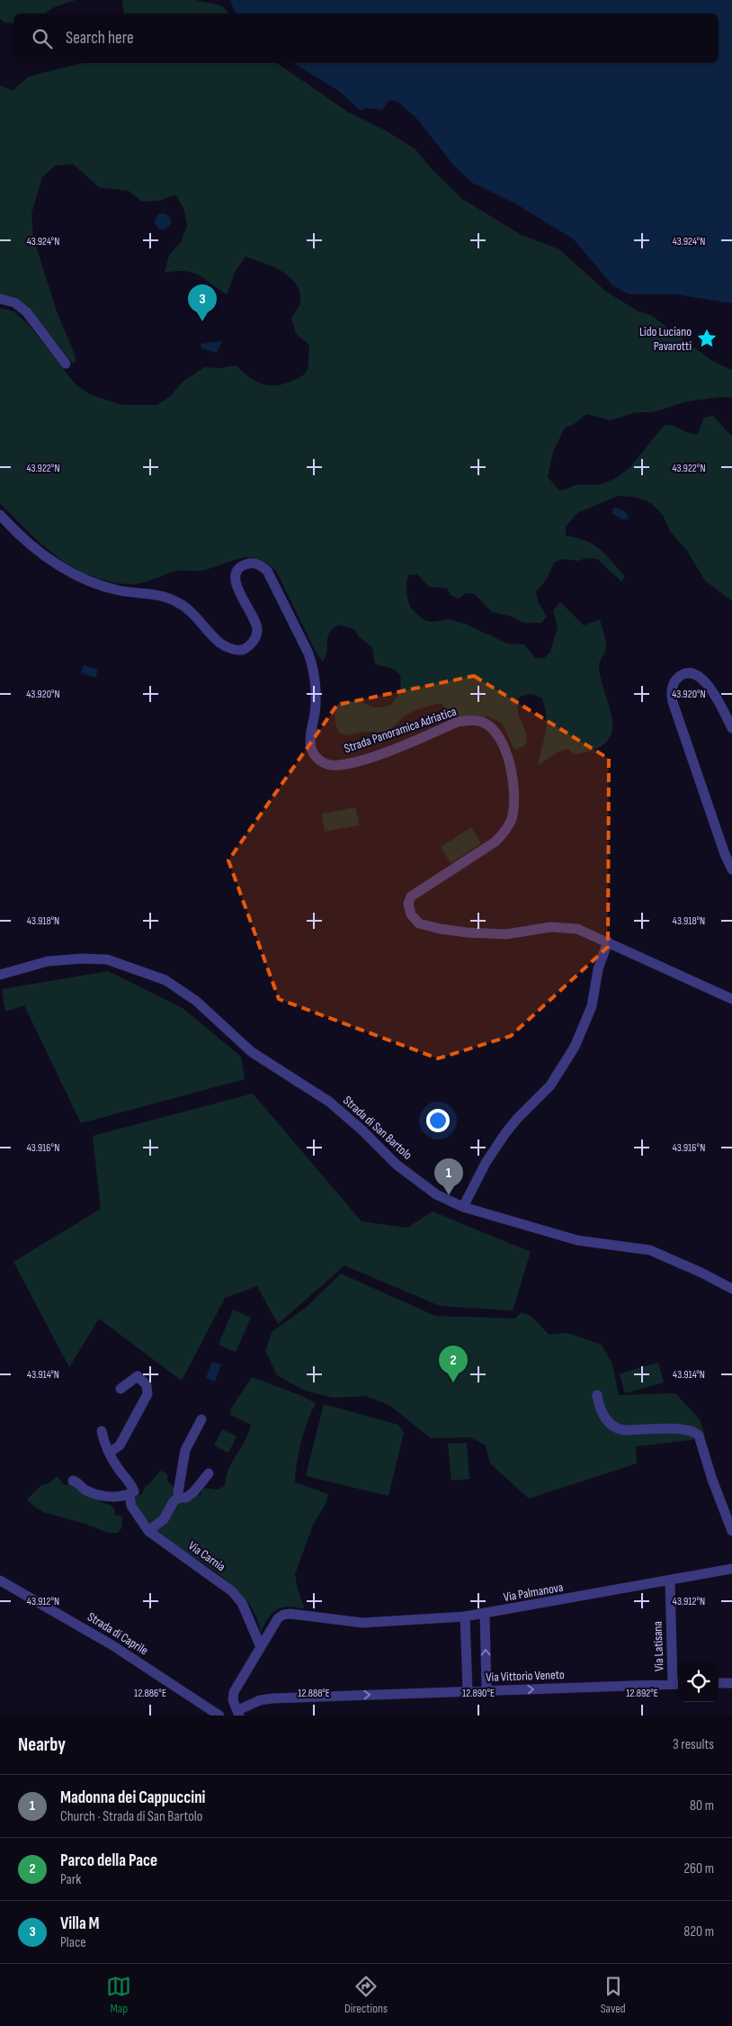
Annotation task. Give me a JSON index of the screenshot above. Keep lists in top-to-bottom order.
{
  "streets": {
    "street": [
      "Strada Panoramica Adriatica",
      "Strada di San Bartolo",
      "Via Carnia",
      "Via Palmanova",
      "Strada di Caprile",
      "Via Latisana",
      "Via Vittorio Veneto"
    ]
  },
  "crossings": [
    ["Via Carnia", "Via Palmanova"],
    ["Via Palmanova", "Via Latisana"],
    ["Via Latisana", "Via Vittorio Veneto"]
  ],
  "one_way": ["Via Vittorio Veneto"],
  "places": {
    "place": ["Lido Luciano Pavarotti"]
  },
  "page": {
    "search": "Search here",
    "pins": ["3", "1", "2"],
    "heading": ["Nearby", "3 results"],
    "list": [
      {
        "mark": "1",
        "name": "Madonna dei Cappuccini",
        "note": "Church · Strada di San Bartolo",
        "value": "80 m"
      },
      {
        "mark": "2",
        "name": "Parco della Pace",
        "note": "Park",
        "value": "260 m"
      },
      {
        "mark": "3",
        "name": "Villa M",
        "note": "Place",
        "value": "820 m"
      }
    ],
    "nav": ["Map", "Directions", "Saved"]
  },
  "coordinates": [
    "43.924°N",
    "43.922°N",
    "43.920°N",
    "43.918°N",
    "43.916°N",
    "43.914°N",
    "43.912°N",
    "12.886°E",
    "12.888°E",
    "12.890°E",
    "12.892°E"
  ]
}
